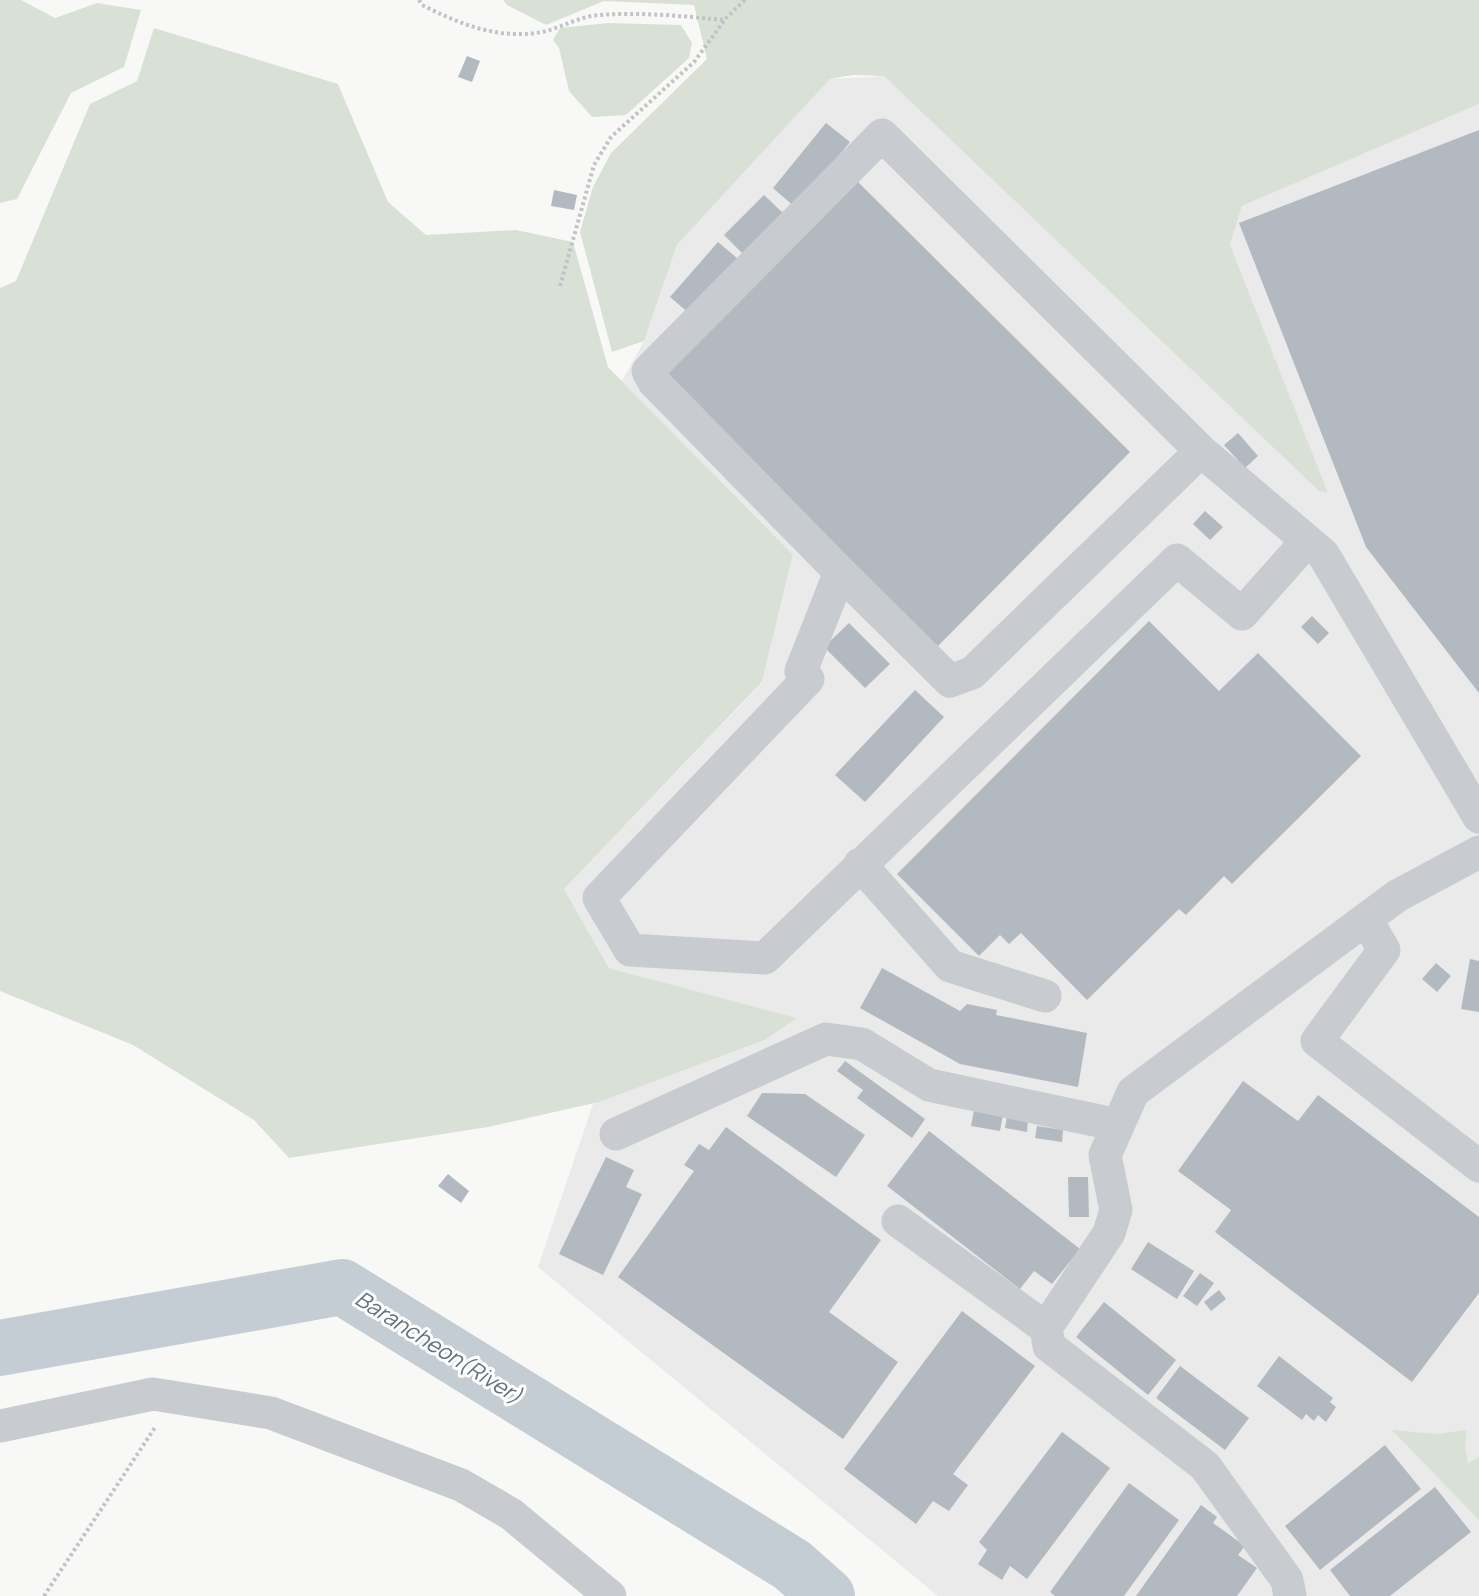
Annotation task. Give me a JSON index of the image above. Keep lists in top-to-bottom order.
{
  "water": ["Barancheon(River)"]
}
